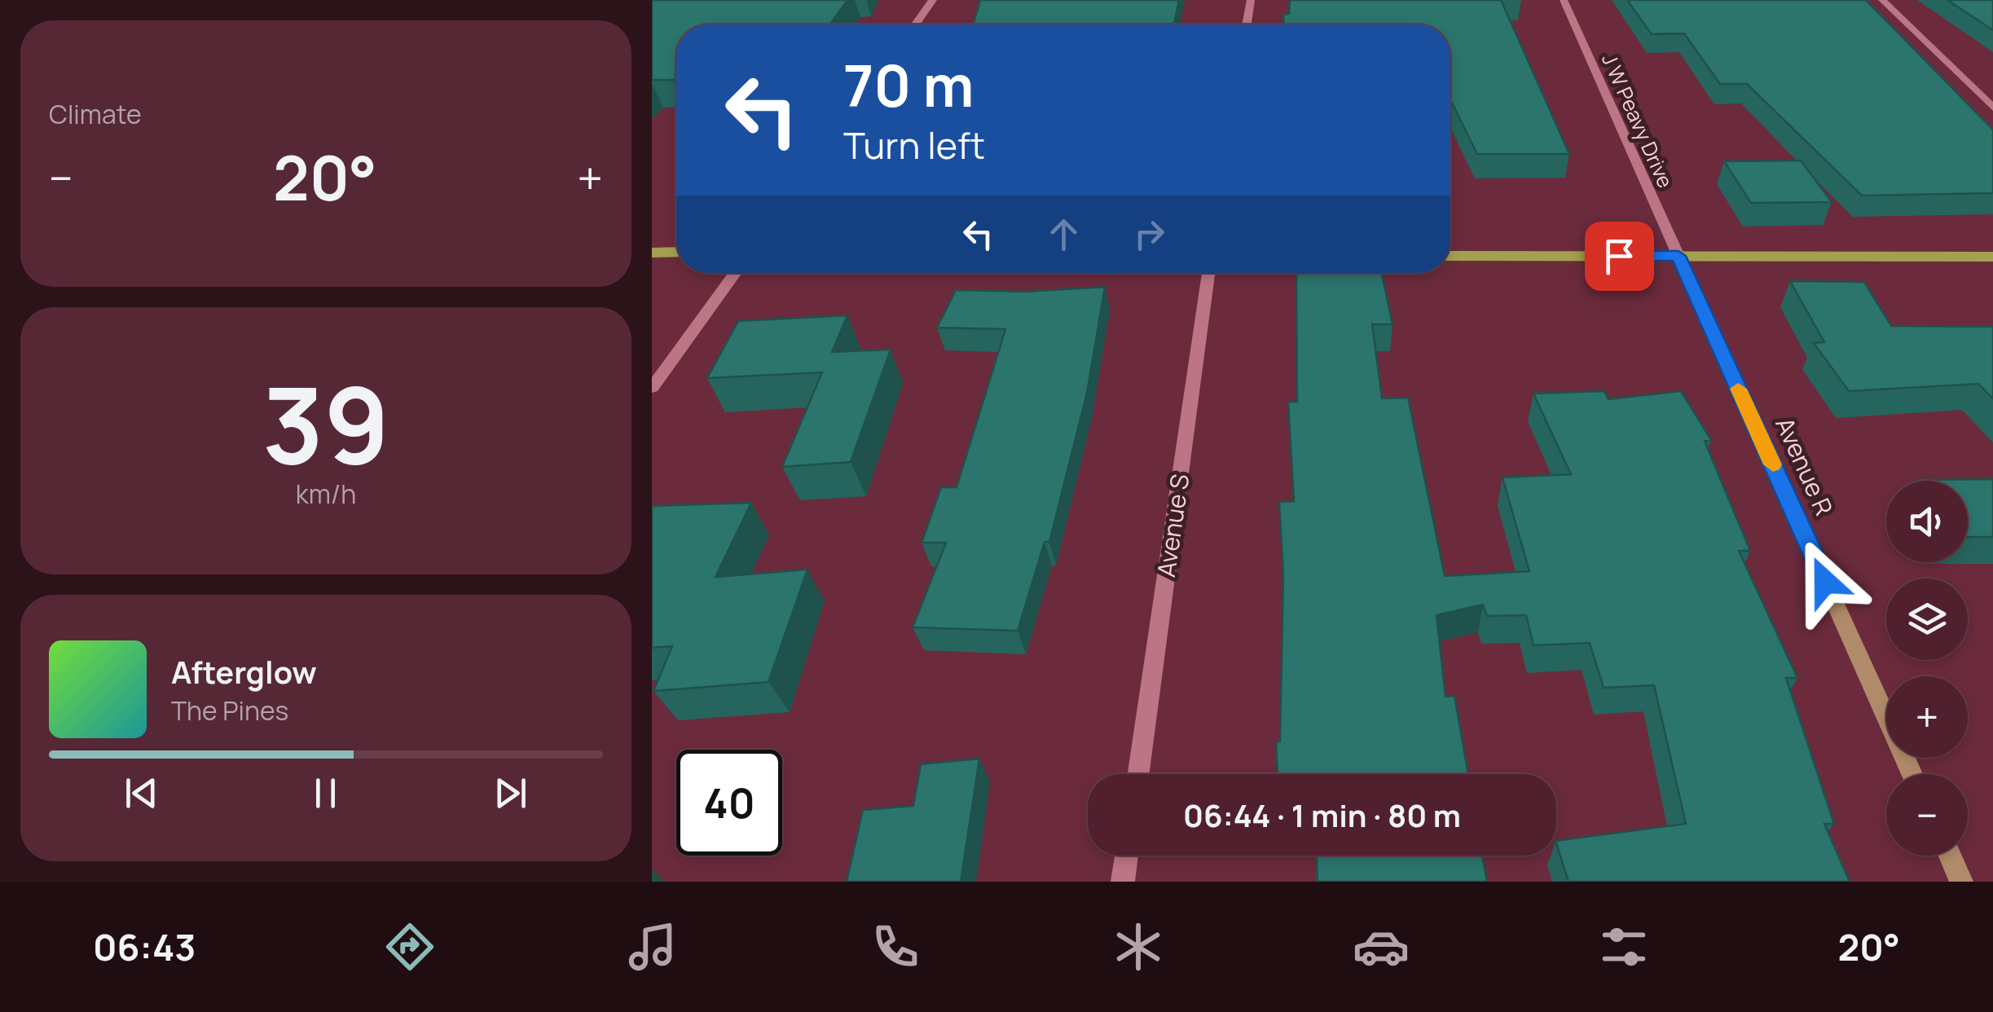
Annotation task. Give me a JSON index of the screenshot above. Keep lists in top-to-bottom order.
{
  "streets": {
    "street": ["J W Peavy Drive", "Avenue R", "Avenue S"]
  },
  "crossings": [
    ["J W Peavy Drive", "Avenue R"]
  ],
  "page": {
    "tile": [
      "Climate",
      ["39", "km/h"]
    ],
    "turn": ["70 m", "Turn left"],
    "heat": ["−", "20°", "+"],
    "map_buttons": ["+", "−"],
    "song": ["Afterglow", "The Pines"],
    "limit": "40",
    "trip": "06:44 · 1 min · 80 m",
    "tabs": ["06:43", "20°"]
  }
}
